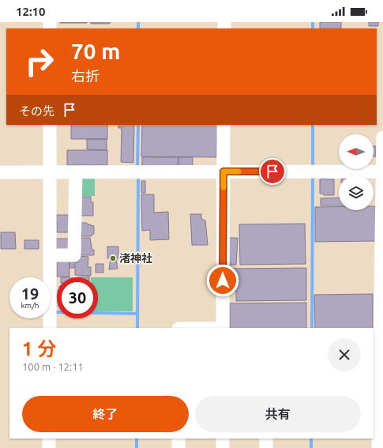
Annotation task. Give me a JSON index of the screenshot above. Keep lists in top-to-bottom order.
{
  "places": ["渚神社"],
  "north": "left",
  "page": {
    "status": "12:10",
    "turn": ["70 m", "右折"],
    "then": "その先",
    "speed": "19 km/h",
    "limit": "30",
    "heading": ["1 分", "100 m · 12:11"],
    "buttons": ["終了", "共有"]
  }
}
